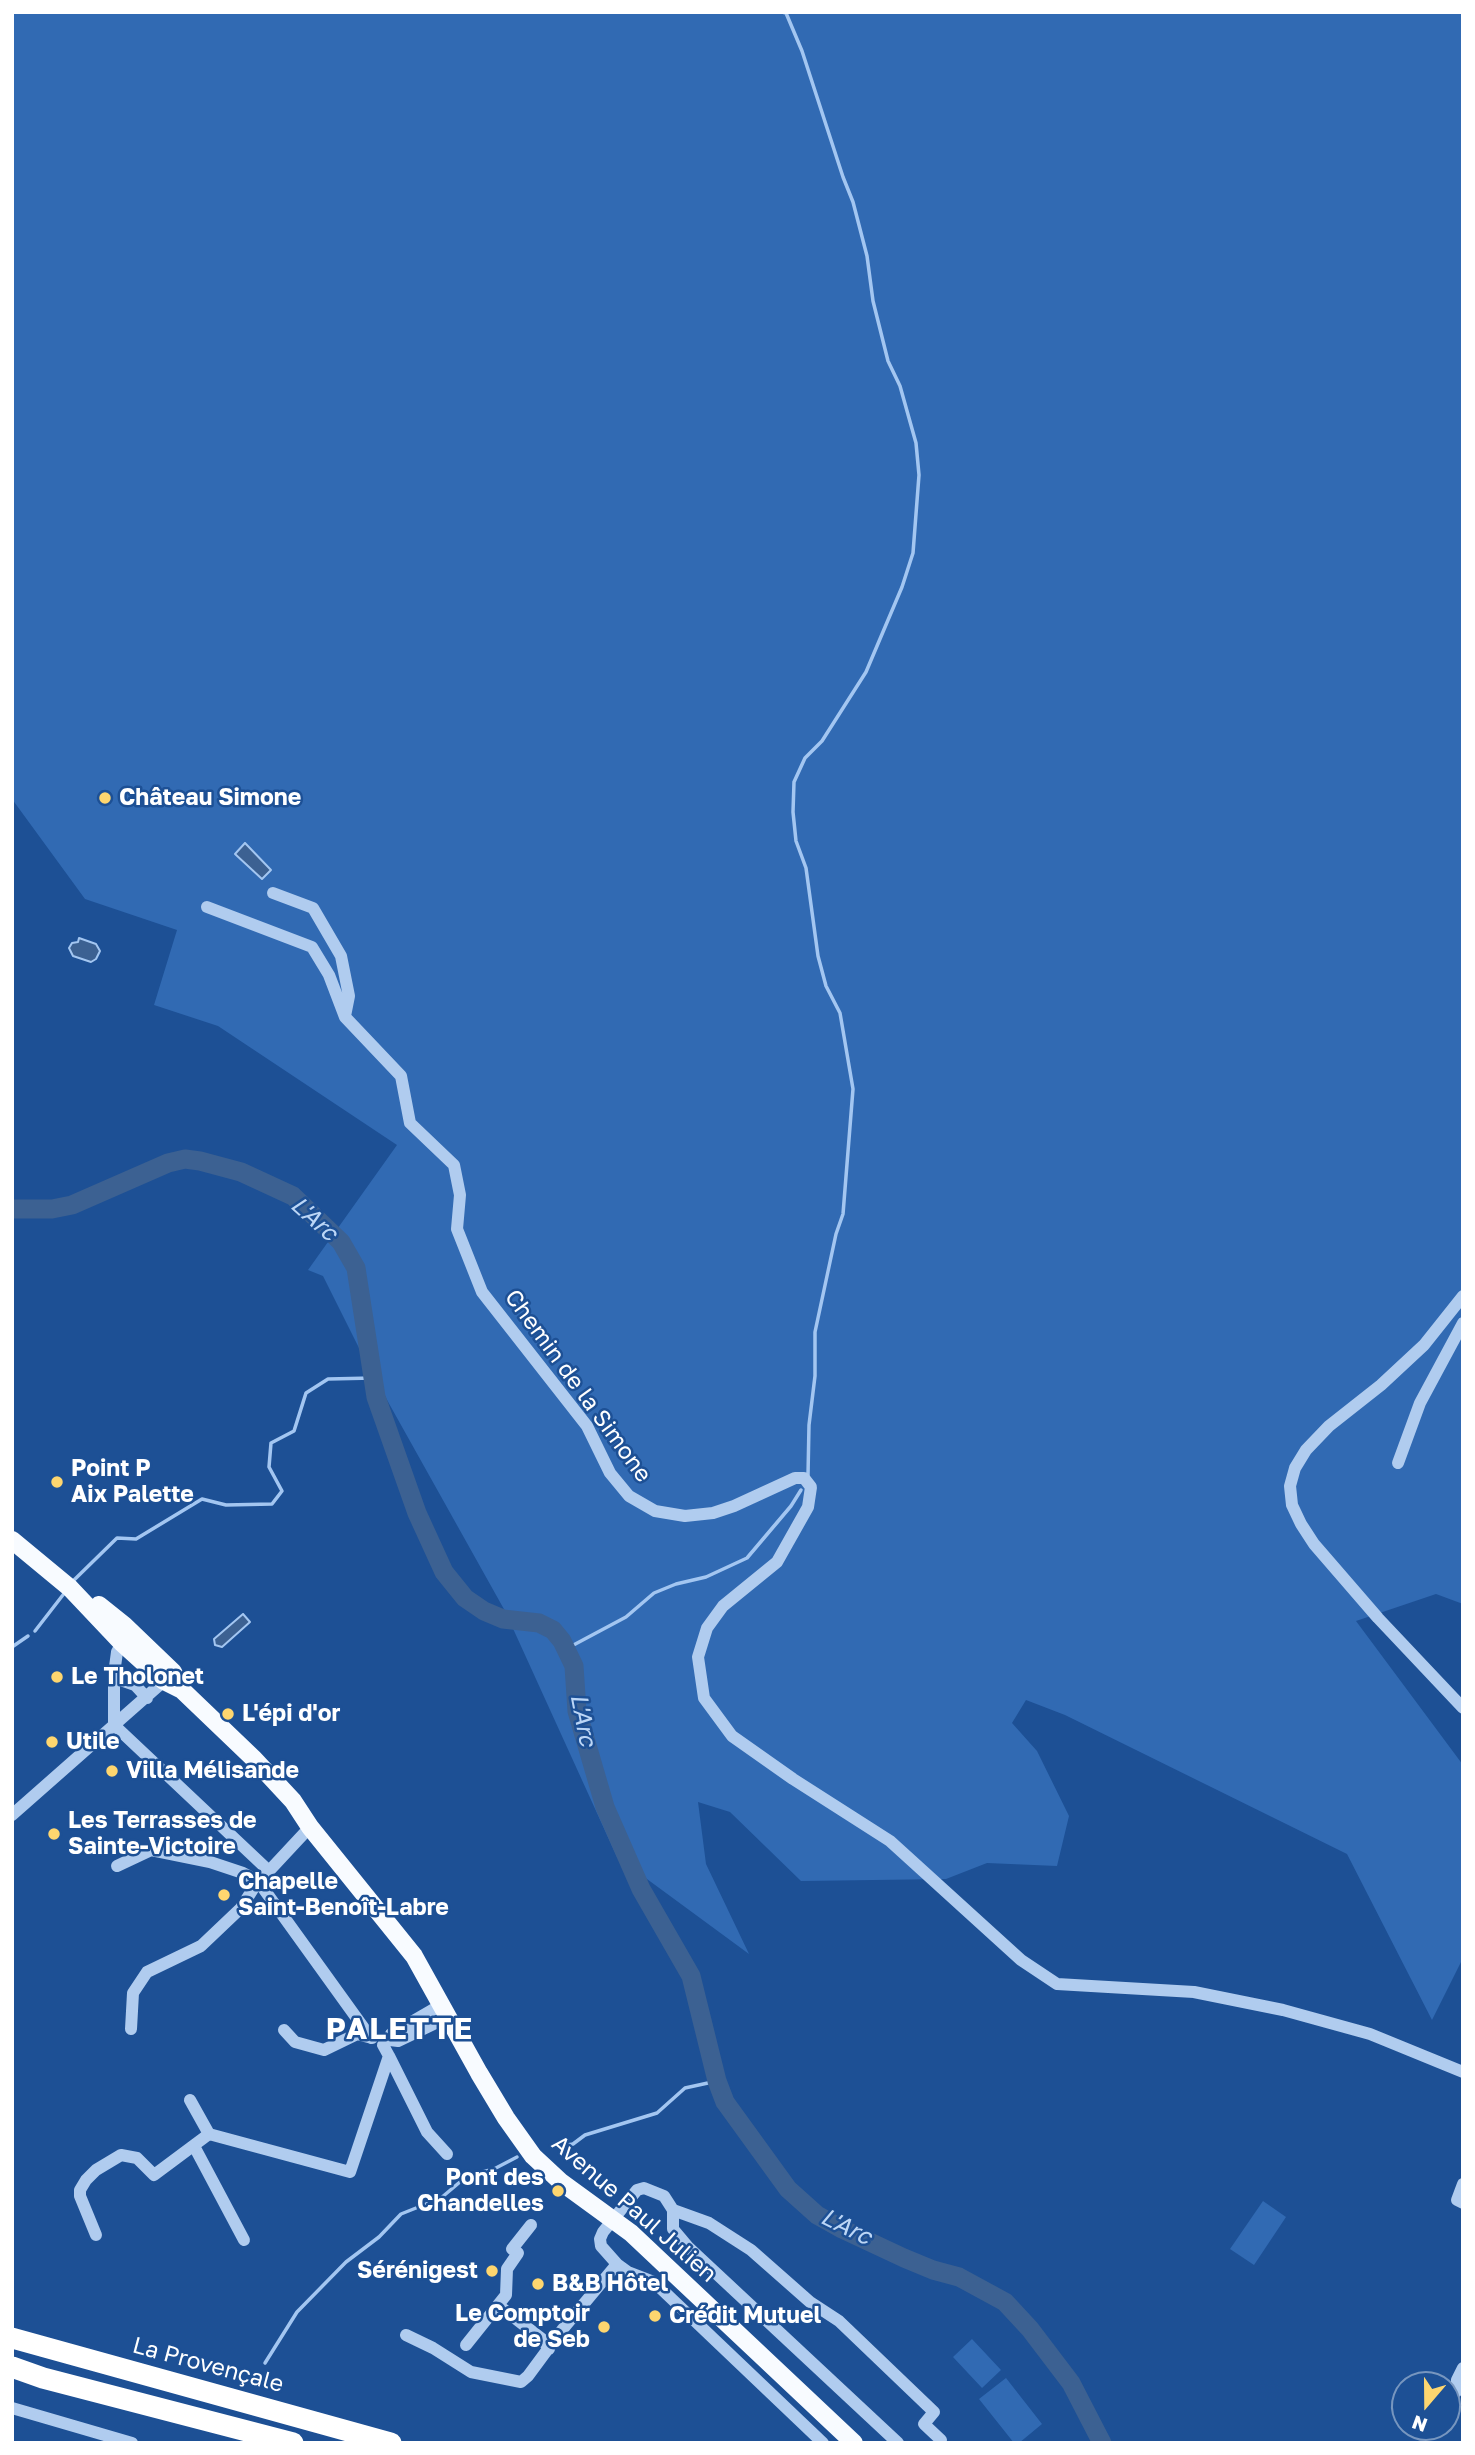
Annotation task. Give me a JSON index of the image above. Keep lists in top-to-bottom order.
{
  "streets": {
    "highway": ["La Provençale"],
    "main road": ["Avenue Paul Julien"],
    "street": ["Chemin de la Simone"]
  },
  "districts": ["PALETTE"],
  "water": ["L'Arc"],
  "places": [
    "Château Simone",
    "Point P Aix Palette",
    "Le Tholonet",
    "L'épi d'or",
    "Utile",
    "Villa Mélisande",
    "Les Terrasses de Sainte-Victoire",
    "Chapelle Saint-Benoît-Labre",
    "Pont des Chandelles",
    "Sérénigest",
    "B&B Hôtel",
    "Crédit Mutuel",
    "Le Comptoir de Seb"
  ],
  "north": "bottom"
}
